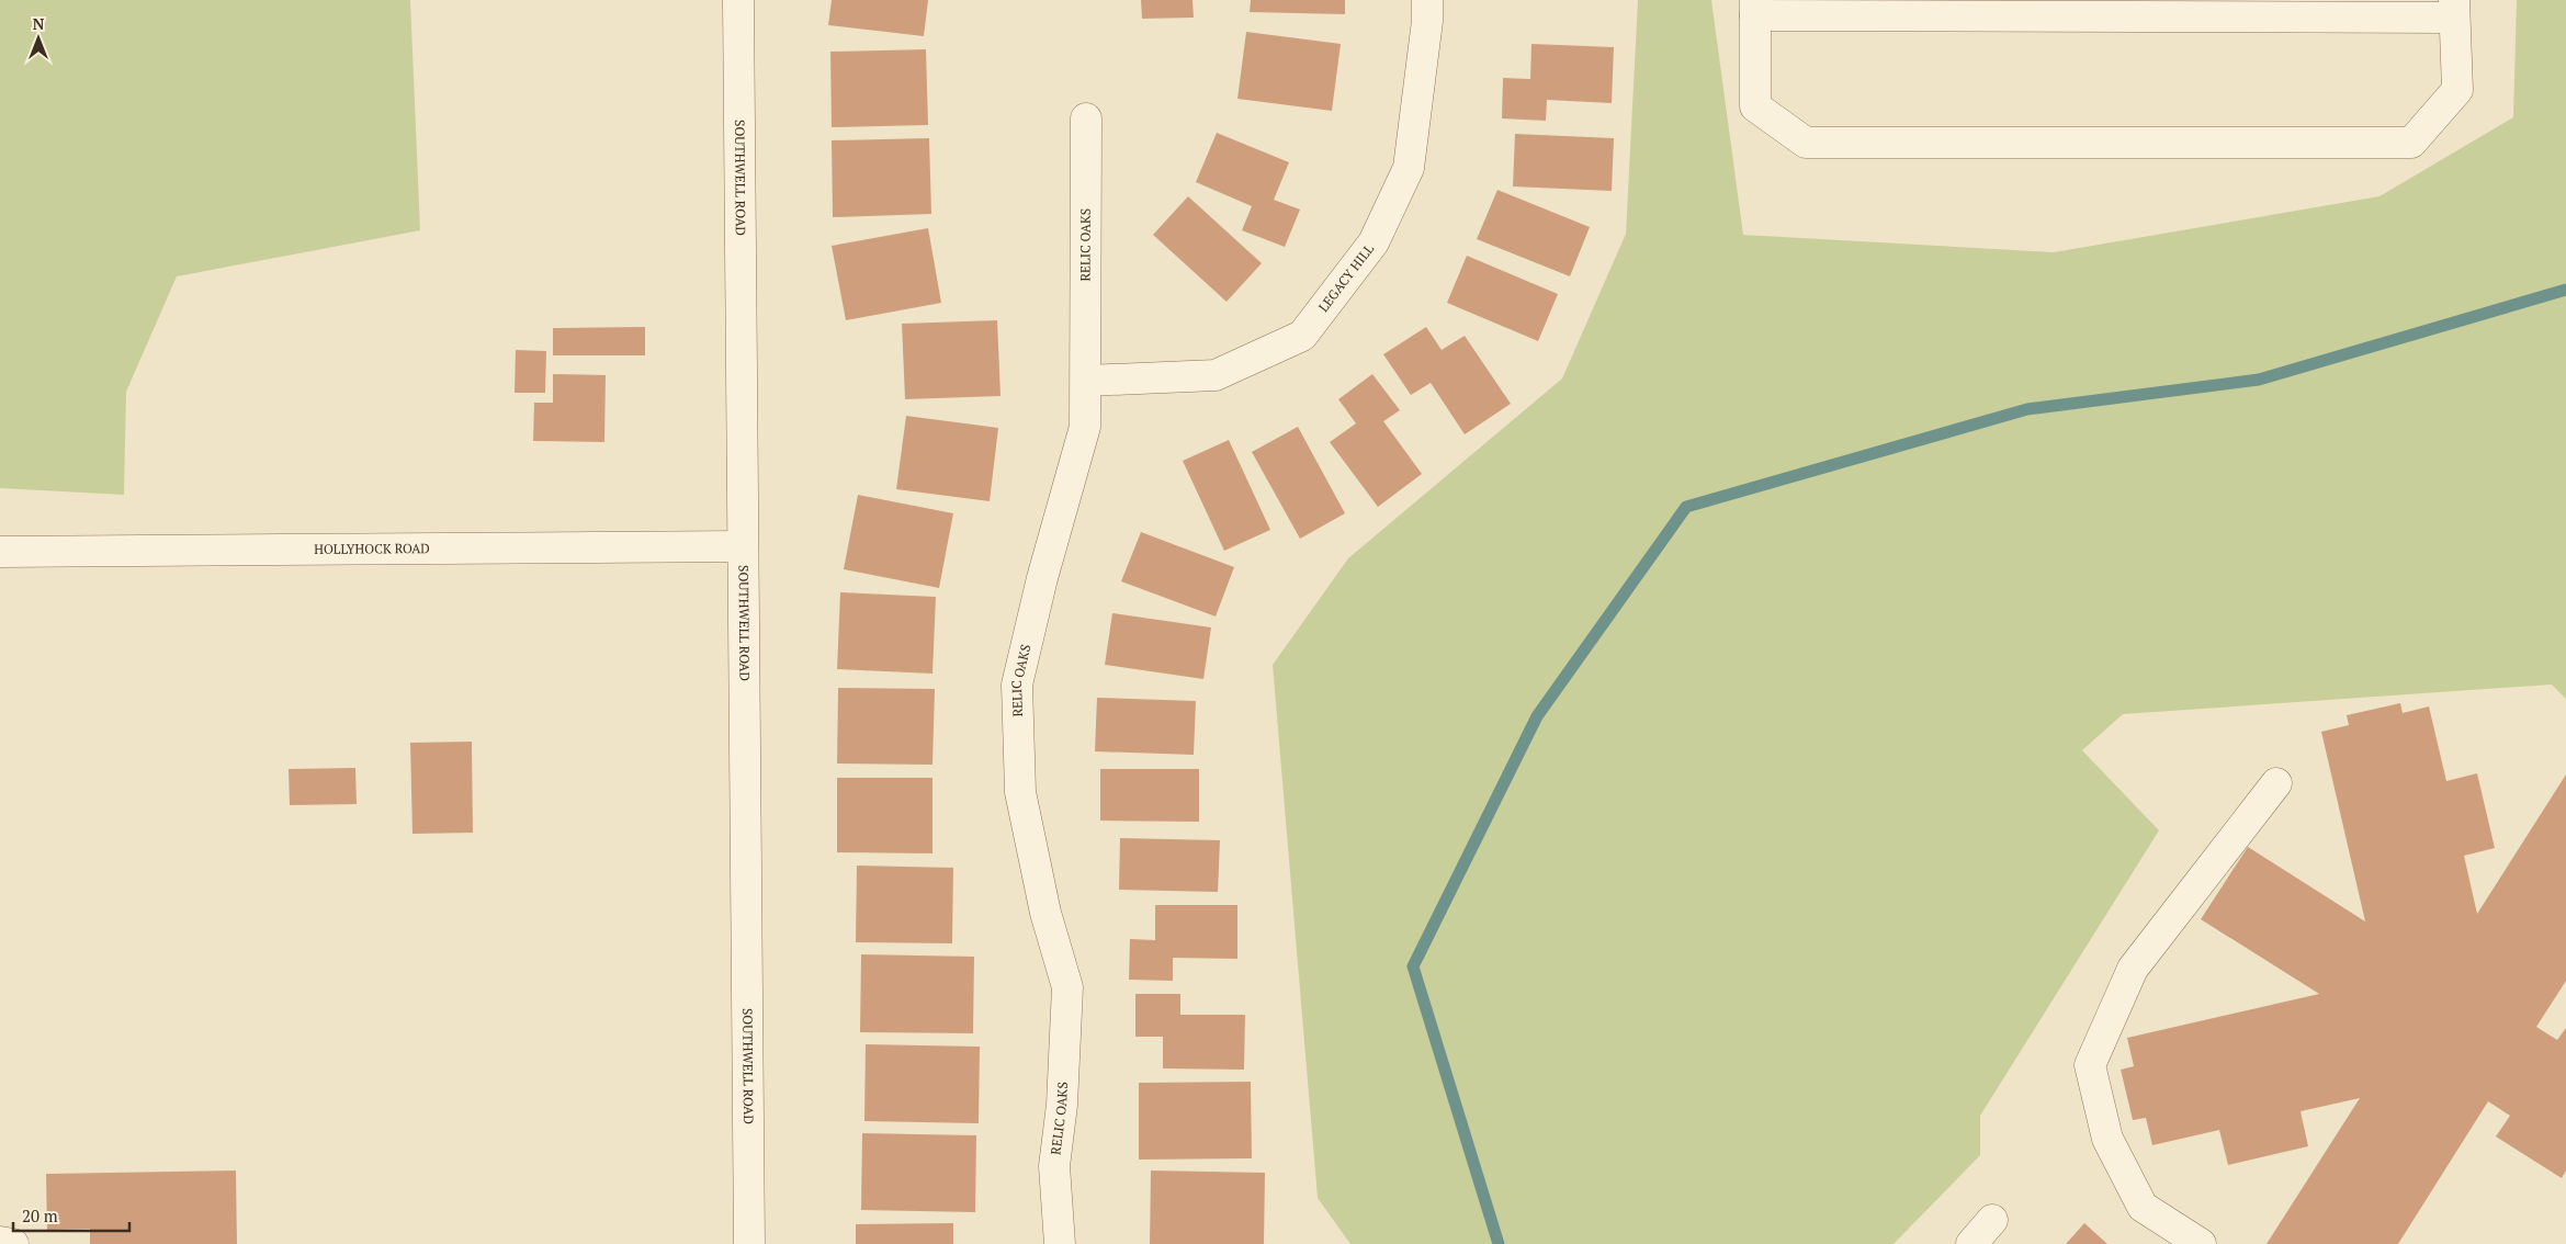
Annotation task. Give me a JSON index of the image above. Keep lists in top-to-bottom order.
{
  "streets": {
    "street": [
      "SOUTHWELL ROAD",
      "RELIC OAKS",
      "LEGACY HILL",
      "HOLLYHOCK ROAD"
    ]
  },
  "crossings": [
    ["SOUTHWELL ROAD", "HOLLYHOCK ROAD"],
    ["RELIC OAKS", "LEGACY HILL"]
  ],
  "scale_bar": "20 m",
  "north": "top"
}
